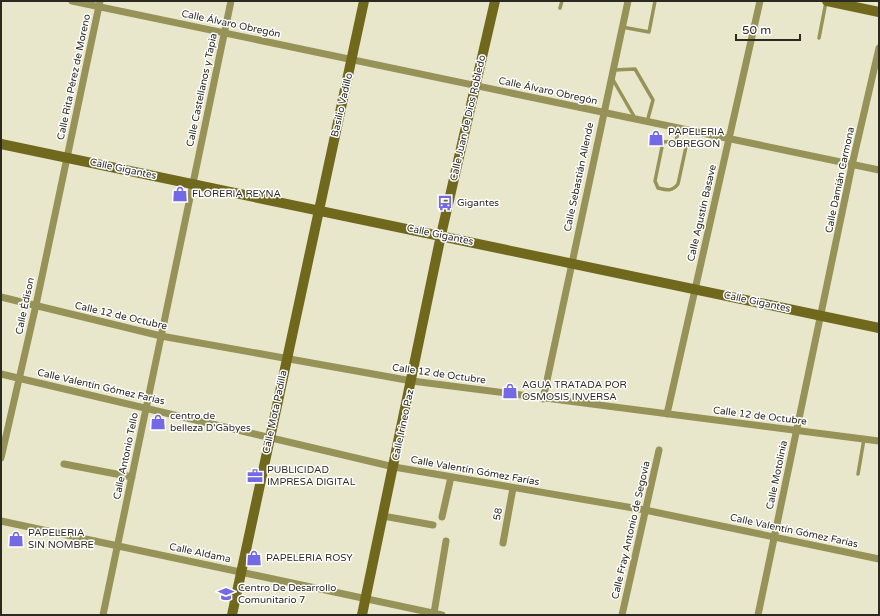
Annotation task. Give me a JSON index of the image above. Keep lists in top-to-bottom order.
{
  "streets": {
    "street": [
      "Calle Álvaro Obregón",
      "Calle Rita Pérez de Moreno",
      "Calle Castellanos y Tapia",
      "Basilio Vadillo",
      "Calle Juan de Dios Robledo",
      "Calle Gigantes",
      "Calle Sebastián Allende",
      "Calle Damián Carmona",
      "Calle Agustín Basave",
      "Calle Édison",
      "Calle 12 de Octubre",
      "Calle Valentín Gómez Farías",
      "Calle Mota Padilla",
      "Calle Irineo Paz",
      "Calle Antonio Tello",
      "Calle Motolinía",
      "58",
      "Calle Fray Antonio de Segovia",
      "Calle Aldama"
    ]
  },
  "crossings": [
    ["Calle Álvaro Obregón", "Calle Rita Pérez de Moreno"],
    ["Calle Álvaro Obregón", "Calle Castellanos y Tapia"],
    ["Calle Álvaro Obregón", "Basilio Vadillo"],
    ["Calle Álvaro Obregón", "Calle Juan de Dios Robledo"],
    ["Calle Álvaro Obregón", "Calle Sebastián Allende"],
    ["Calle Álvaro Obregón", "Calle Damián Carmona"],
    ["Calle Álvaro Obregón", "Calle Agustín Basave"],
    ["Calle Rita Pérez de Moreno", "Calle Gigantes"],
    ["Calle Rita Pérez de Moreno", "Calle Édison"],
    ["Calle Castellanos y Tapia", "Calle Gigantes"],
    ["Calle Castellanos y Tapia", "Calle Antonio Tello"],
    ["Basilio Vadillo", "Calle Gigantes"],
    ["Basilio Vadillo", "Calle Mota Padilla"],
    ["Calle Juan de Dios Robledo", "Calle Gigantes"],
    ["Calle Juan de Dios Robledo", "Calle Irineo Paz"],
    ["Calle Gigantes", "Calle Sebastián Allende"],
    ["Calle Gigantes", "Calle Damián Carmona"],
    ["Calle Gigantes", "Calle Agustín Basave"],
    ["Calle Gigantes", "Calle Édison"],
    ["Calle Gigantes", "Calle Mota Padilla"],
    ["Calle Gigantes", "Calle Irineo Paz"],
    ["Calle Gigantes", "Calle Antonio Tello"],
    ["Calle Gigantes", "Calle Motolinía"],
    ["Calle Sebastián Allende", "Calle 12 de Octubre"],
    ["Calle Damián Carmona", "Calle Motolinía"],
    ["Calle Édison", "Calle 12 de Octubre"],
    ["Calle Édison", "Calle Valentín Gómez Farías"],
    ["Calle 12 de Octubre", "Calle Mota Padilla"],
    ["Calle 12 de Octubre", "Calle Irineo Paz"],
    ["Calle 12 de Octubre", "Calle Antonio Tello"],
    ["Calle 12 de Octubre", "Calle Motolinía"],
    ["Calle Valentín Gómez Farías", "Calle Mota Padilla"],
    ["Calle Valentín Gómez Farías", "Calle Irineo Paz"],
    ["Calle Valentín Gómez Farías", "Calle Antonio Tello"],
    ["Calle Valentín Gómez Farías", "Calle Motolinía"],
    ["Calle Valentín Gómez Farías", "58"],
    ["Calle Valentín Gómez Farías", "Calle Fray Antonio de Segovia"],
    ["Calle Mota Padilla", "Calle Aldama"],
    ["Calle Irineo Paz", "Calle Aldama"],
    ["Calle Antonio Tello", "Calle Aldama"]
  ],
  "places": {
    "shop": [
      "PAPELERIA OBREGON",
      "FLORERIA REYNA",
      "AGUA TRATADA POR OSMOSIS INVERSA",
      "centro de belleza D'Gabyes",
      "PAPELERIA SIN NOMBRE",
      "PAPELERIA ROSY"
    ],
    "bus stop": ["Gigantes"],
    "office": ["PUBLICIDAD IMPRESA DIGITAL"],
    "school or university": ["Centro De Desarrollo Comunitario 7"]
  },
  "scale_bar": "50 m"
}
